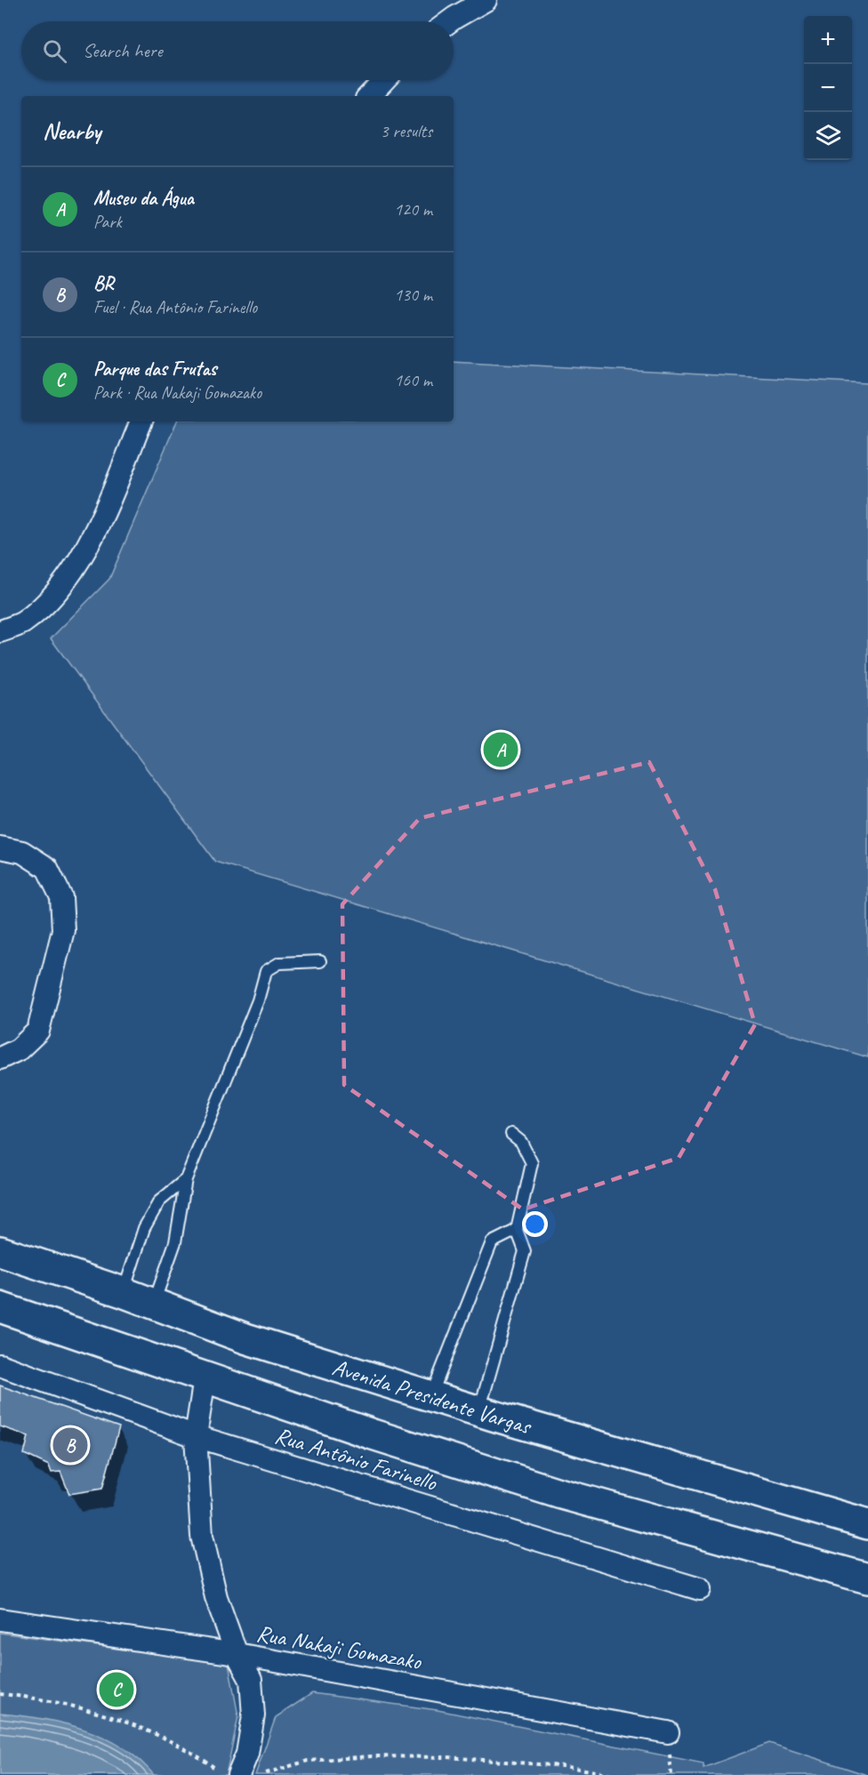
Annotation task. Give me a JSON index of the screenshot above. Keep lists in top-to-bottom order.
{
  "streets": {
    "main road": ["Avenida Presidente Vargas"],
    "street": ["Rua Antônio Farinello", "Rua Nakaji Gomazako"]
  },
  "page": {
    "map_buttons": ["+", "−"],
    "search": "Search here",
    "heading": ["Nearby", "3 results"],
    "list": [
      {
        "mark": "A",
        "name": "Museu da Água",
        "note": "Park",
        "value": "120 m"
      },
      {
        "mark": "B",
        "name": "BR",
        "note": "Fuel · Rua Antônio Farinello",
        "value": "130 m"
      },
      {
        "mark": "C",
        "name": "Parque das Frutas",
        "note": "Park · Rua Nakaji Gomazako",
        "value": "160 m"
      }
    ],
    "pins": ["A", "B", "C"]
  }
}
